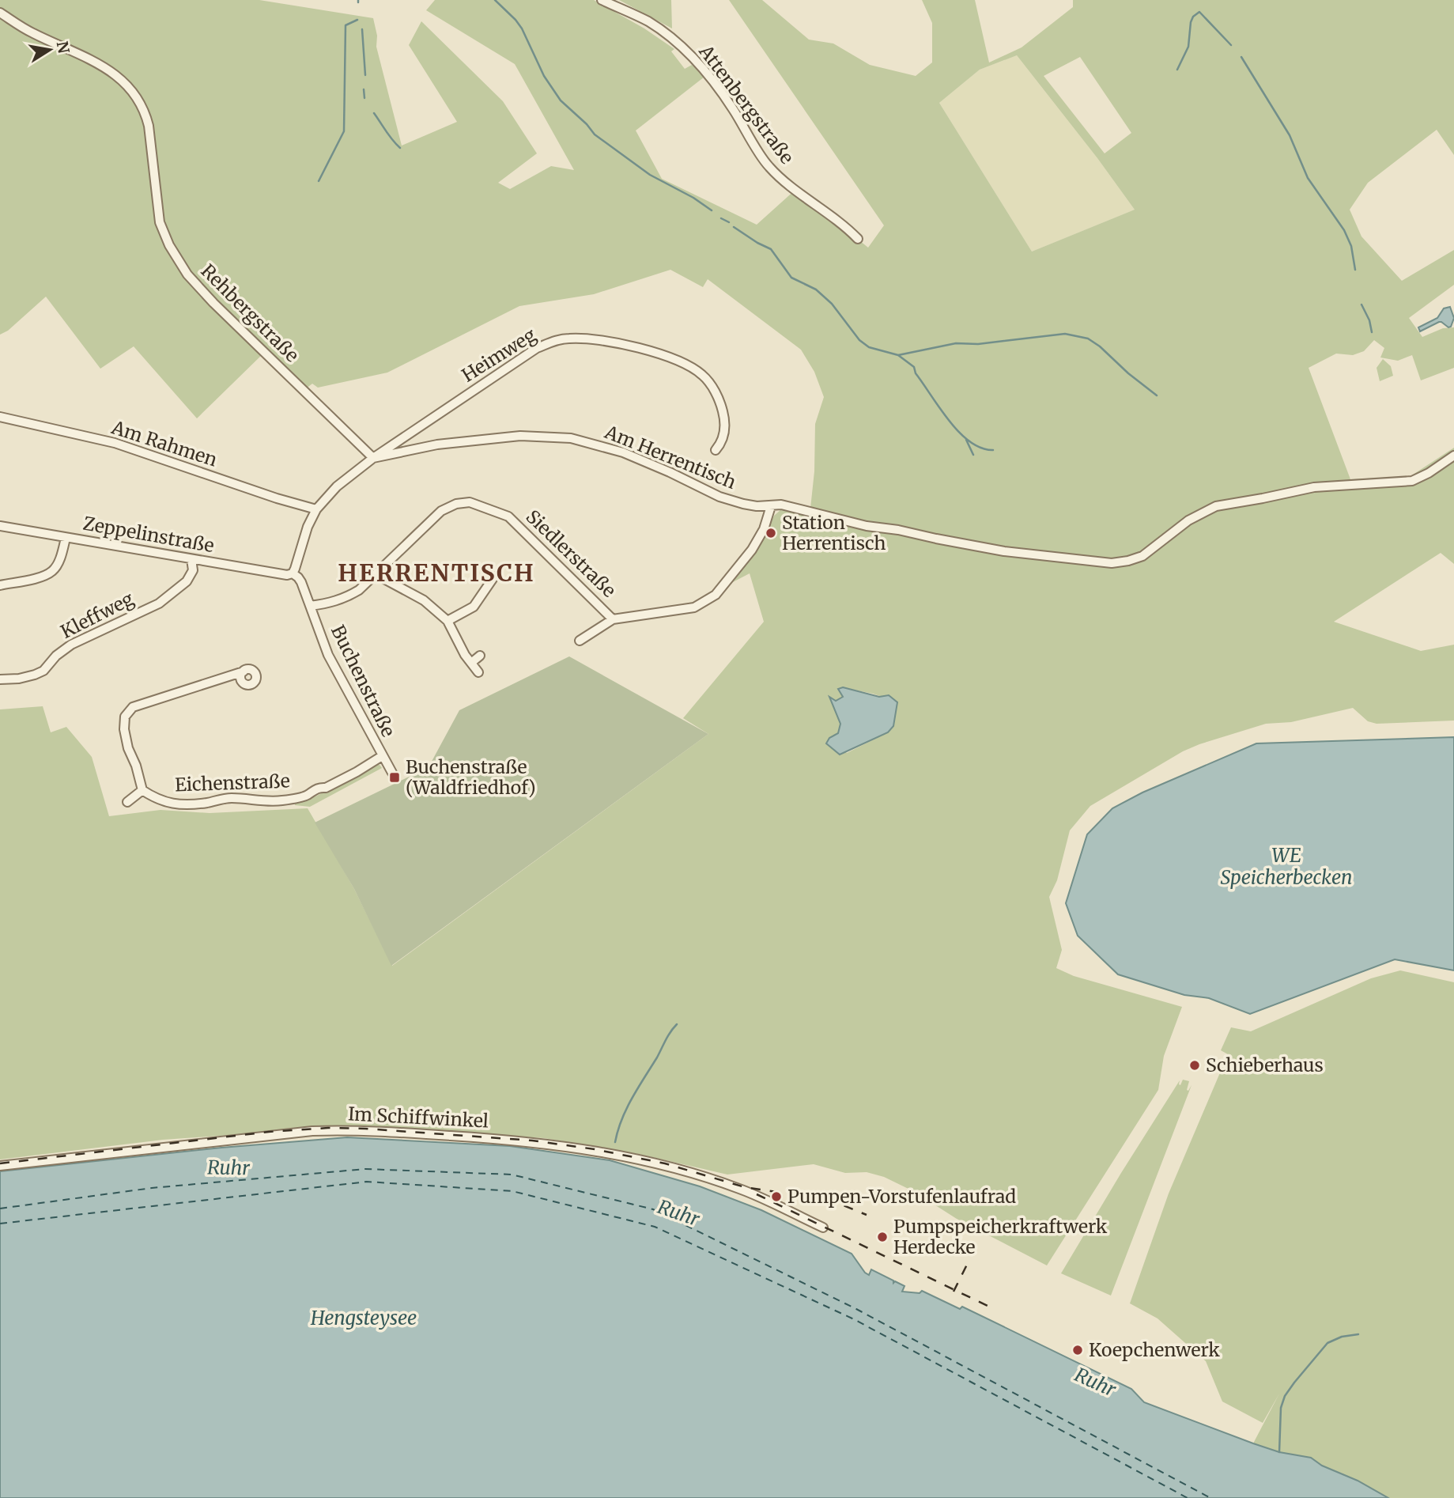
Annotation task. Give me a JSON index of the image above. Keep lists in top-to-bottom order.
{
  "streets": {
    "street": [
      "Attenbergstraße",
      "Rehbergstraße",
      "Heimweg",
      "Am Rahmen",
      "Am Herrentisch",
      "Zeppelinstraße",
      "Siedlerstraße",
      "Kleffweg",
      "Buchenstraße",
      "Eichenstraße",
      "Im Schiffwinkel"
    ]
  },
  "crossings": [
    ["Rehbergstraße", "Heimweg"],
    ["Rehbergstraße", "Am Herrentisch"],
    ["Heimweg", "Am Herrentisch"],
    ["Am Rahmen", "Am Herrentisch"],
    ["Am Herrentisch", "Zeppelinstraße"],
    ["Am Herrentisch", "Buchenstraße"],
    ["Zeppelinstraße", "Kleffweg"],
    ["Zeppelinstraße", "Buchenstraße"],
    ["Siedlerstraße", "Buchenstraße"],
    ["Buchenstraße", "Eichenstraße"]
  ],
  "districts": ["HERRENTISCH"],
  "water": ["WE Speicherbecken", "Ruhr", "Hengsteysee"],
  "places": {
    "other": [
      "Station Herrentisch",
      "Schieberhaus",
      "Pumpen-Vorstufenlaufrad",
      "Pumpspeicherkraftwerk Herdecke",
      "Koepchenwerk"
    ],
    "transit": ["Buchenstraße (Waldfriedhof)"]
  },
  "north": "right"
}
